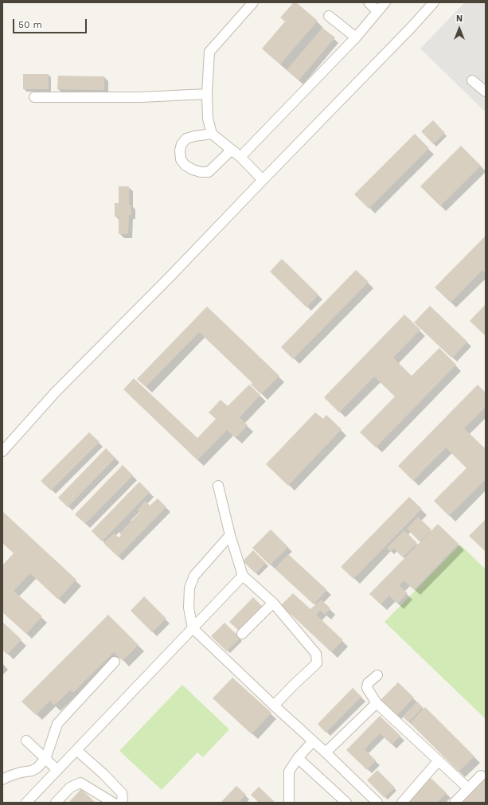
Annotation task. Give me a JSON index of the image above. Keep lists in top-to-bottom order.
{
  "scale_bar": "50 m",
  "north": "top"
}
